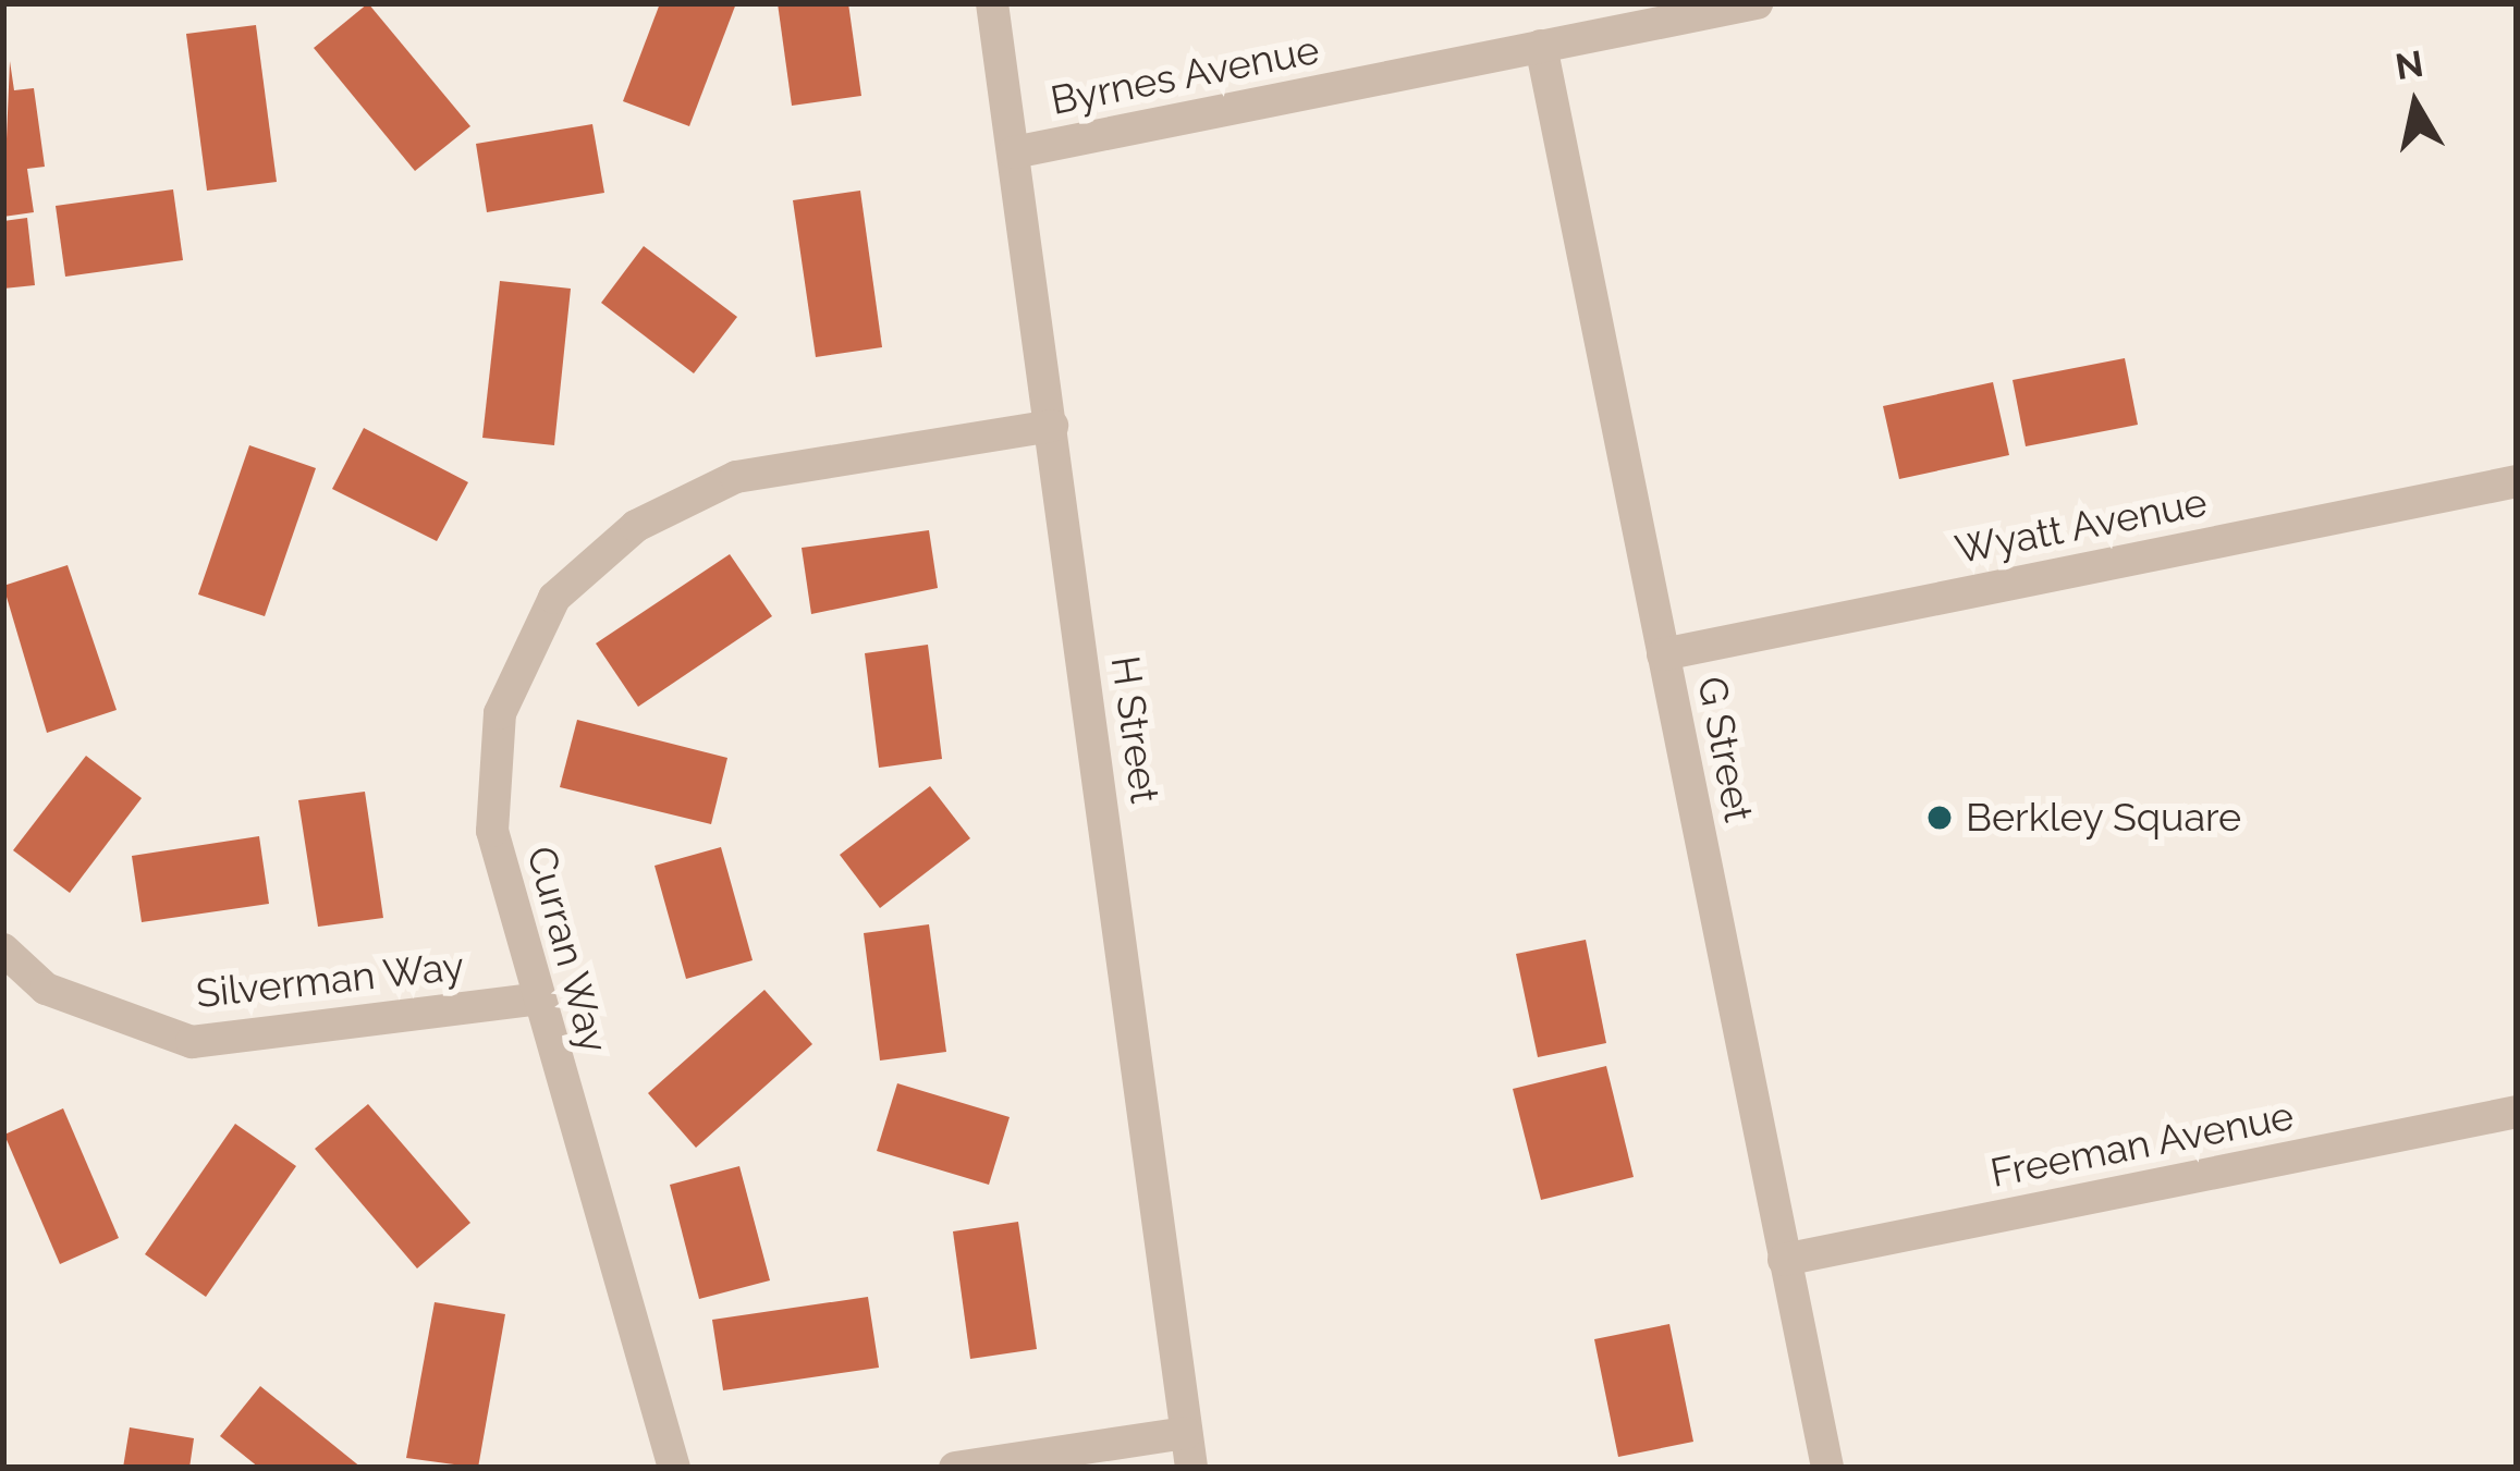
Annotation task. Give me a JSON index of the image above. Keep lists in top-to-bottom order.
{
  "streets": {
    "street": [
      "Byrnes Avenue",
      "Wyatt Avenue",
      "H Street",
      "G Street",
      "Curran Way",
      "Silverman Way",
      "Freeman Avenue"
    ]
  },
  "crossings": [
    ["Byrnes Avenue", "H Street"],
    ["Byrnes Avenue", "G Street"],
    ["Wyatt Avenue", "G Street"],
    ["H Street", "Curran Way"],
    ["G Street", "Freeman Avenue"],
    ["Curran Way", "Silverman Way"]
  ],
  "places": ["Berkley Square"],
  "north": "top"
}
